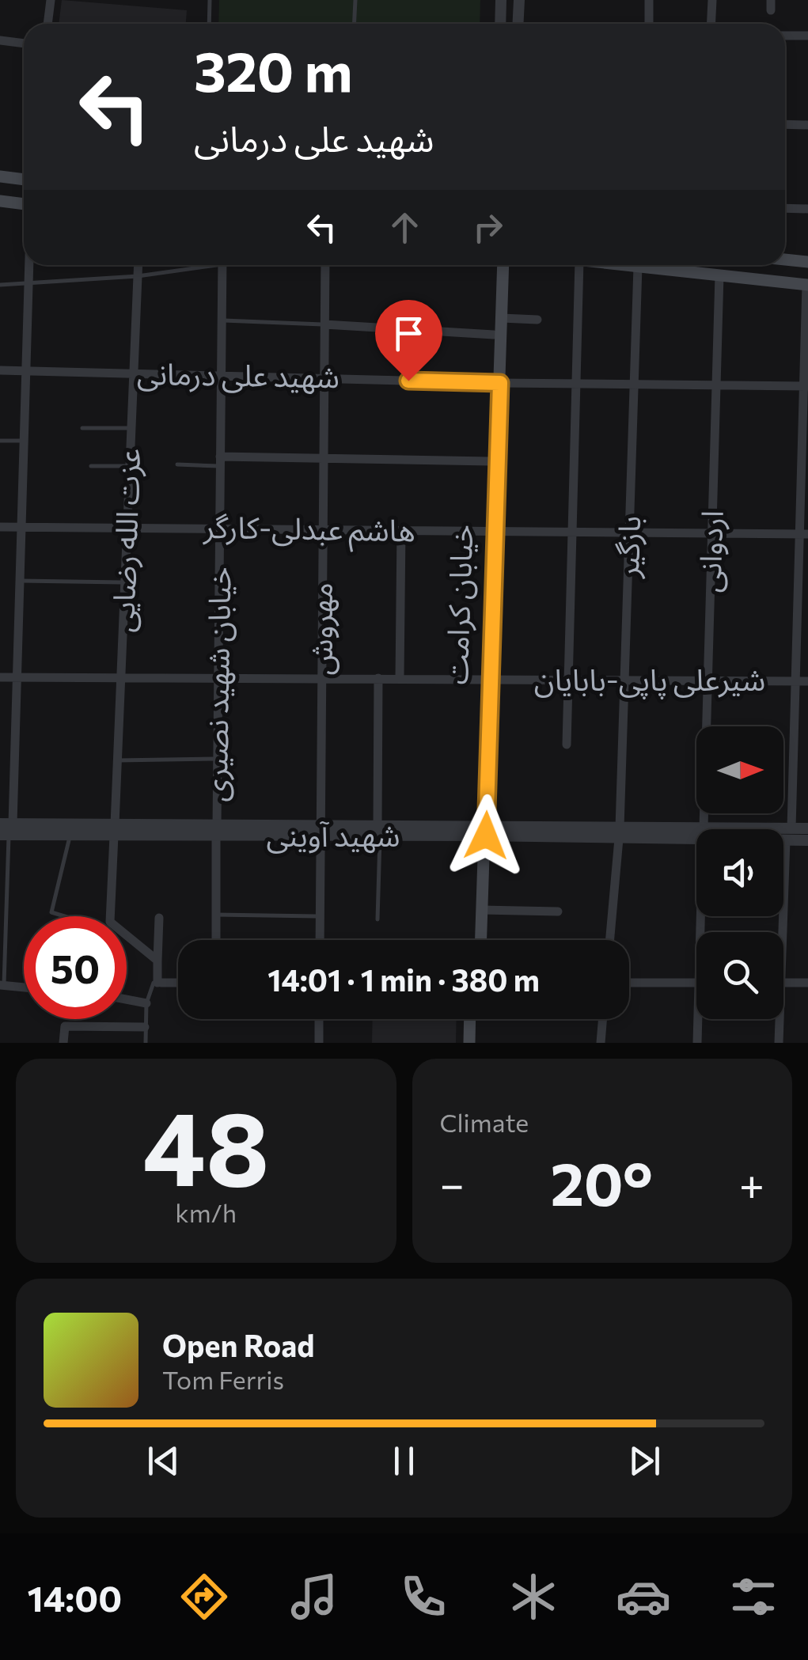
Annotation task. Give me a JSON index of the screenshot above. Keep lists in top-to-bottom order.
{
  "streets": {
    "main road": ["خیابان کرامت"],
    "street": [
      "شهید علی درمانی",
      "هاشم عبدلی-کارگر",
      "عزت الله رضایی",
      "بازگیر",
      "اردوانی",
      "مهروش",
      "شیرعلی پاپی-بابایان",
      "خیابان شهید نصیری",
      "شهید آوینی"
    ]
  },
  "crossings": [
    ["شهید علی درمانی", "عزت الله رضایی"],
    ["شهید علی درمانی", "بازگیر"],
    ["شهید علی درمانی", "اردوانی"],
    ["شهید علی درمانی", "خیابان کرامت"],
    ["شهید علی درمانی", "مهروش"],
    ["شهید علی درمانی", "خیابان شهید نصیری"],
    ["هاشم عبدلی-کارگر", "عزت الله رضایی"],
    ["هاشم عبدلی-کارگر", "بازگیر"],
    ["هاشم عبدلی-کارگر", "اردوانی"],
    ["هاشم عبدلی-کارگر", "خیابان کرامت"],
    ["هاشم عبدلی-کارگر", "مهروش"],
    ["هاشم عبدلی-کارگر", "خیابان شهید نصیری"],
    ["عزت الله رضایی", "شیرعلی پاپی-بابایان"],
    ["عزت الله رضایی", "شهید آوینی"],
    ["بازگیر", "شیرعلی پاپی-بابایان"],
    ["بازگیر", "شهید آوینی"],
    ["اردوانی", "شیرعلی پاپی-بابایان"],
    ["خیابان کرامت", "شیرعلی پاپی-بابایان"],
    ["خیابان کرامت", "شهید آوینی"],
    ["مهروش", "شیرعلی پاپی-بابایان"],
    ["مهروش", "شهید آوینی"],
    ["شیرعلی پاپی-بابایان", "خیابان شهید نصیری"],
    ["خیابان شهید نصیری", "شهید آوینی"]
  ],
  "north": "right",
  "page": {
    "turn": ["320 m", "شهید علی درمانی"],
    "limit": "50",
    "trip": "14:01 · 1 min · 380 m",
    "tile": [
      ["48", "km/h"],
      "Climate"
    ],
    "heat": ["−", "20°", "+"],
    "song": ["Open Road", "Tom Ferris"],
    "tabs": "14:00"
  }
}
